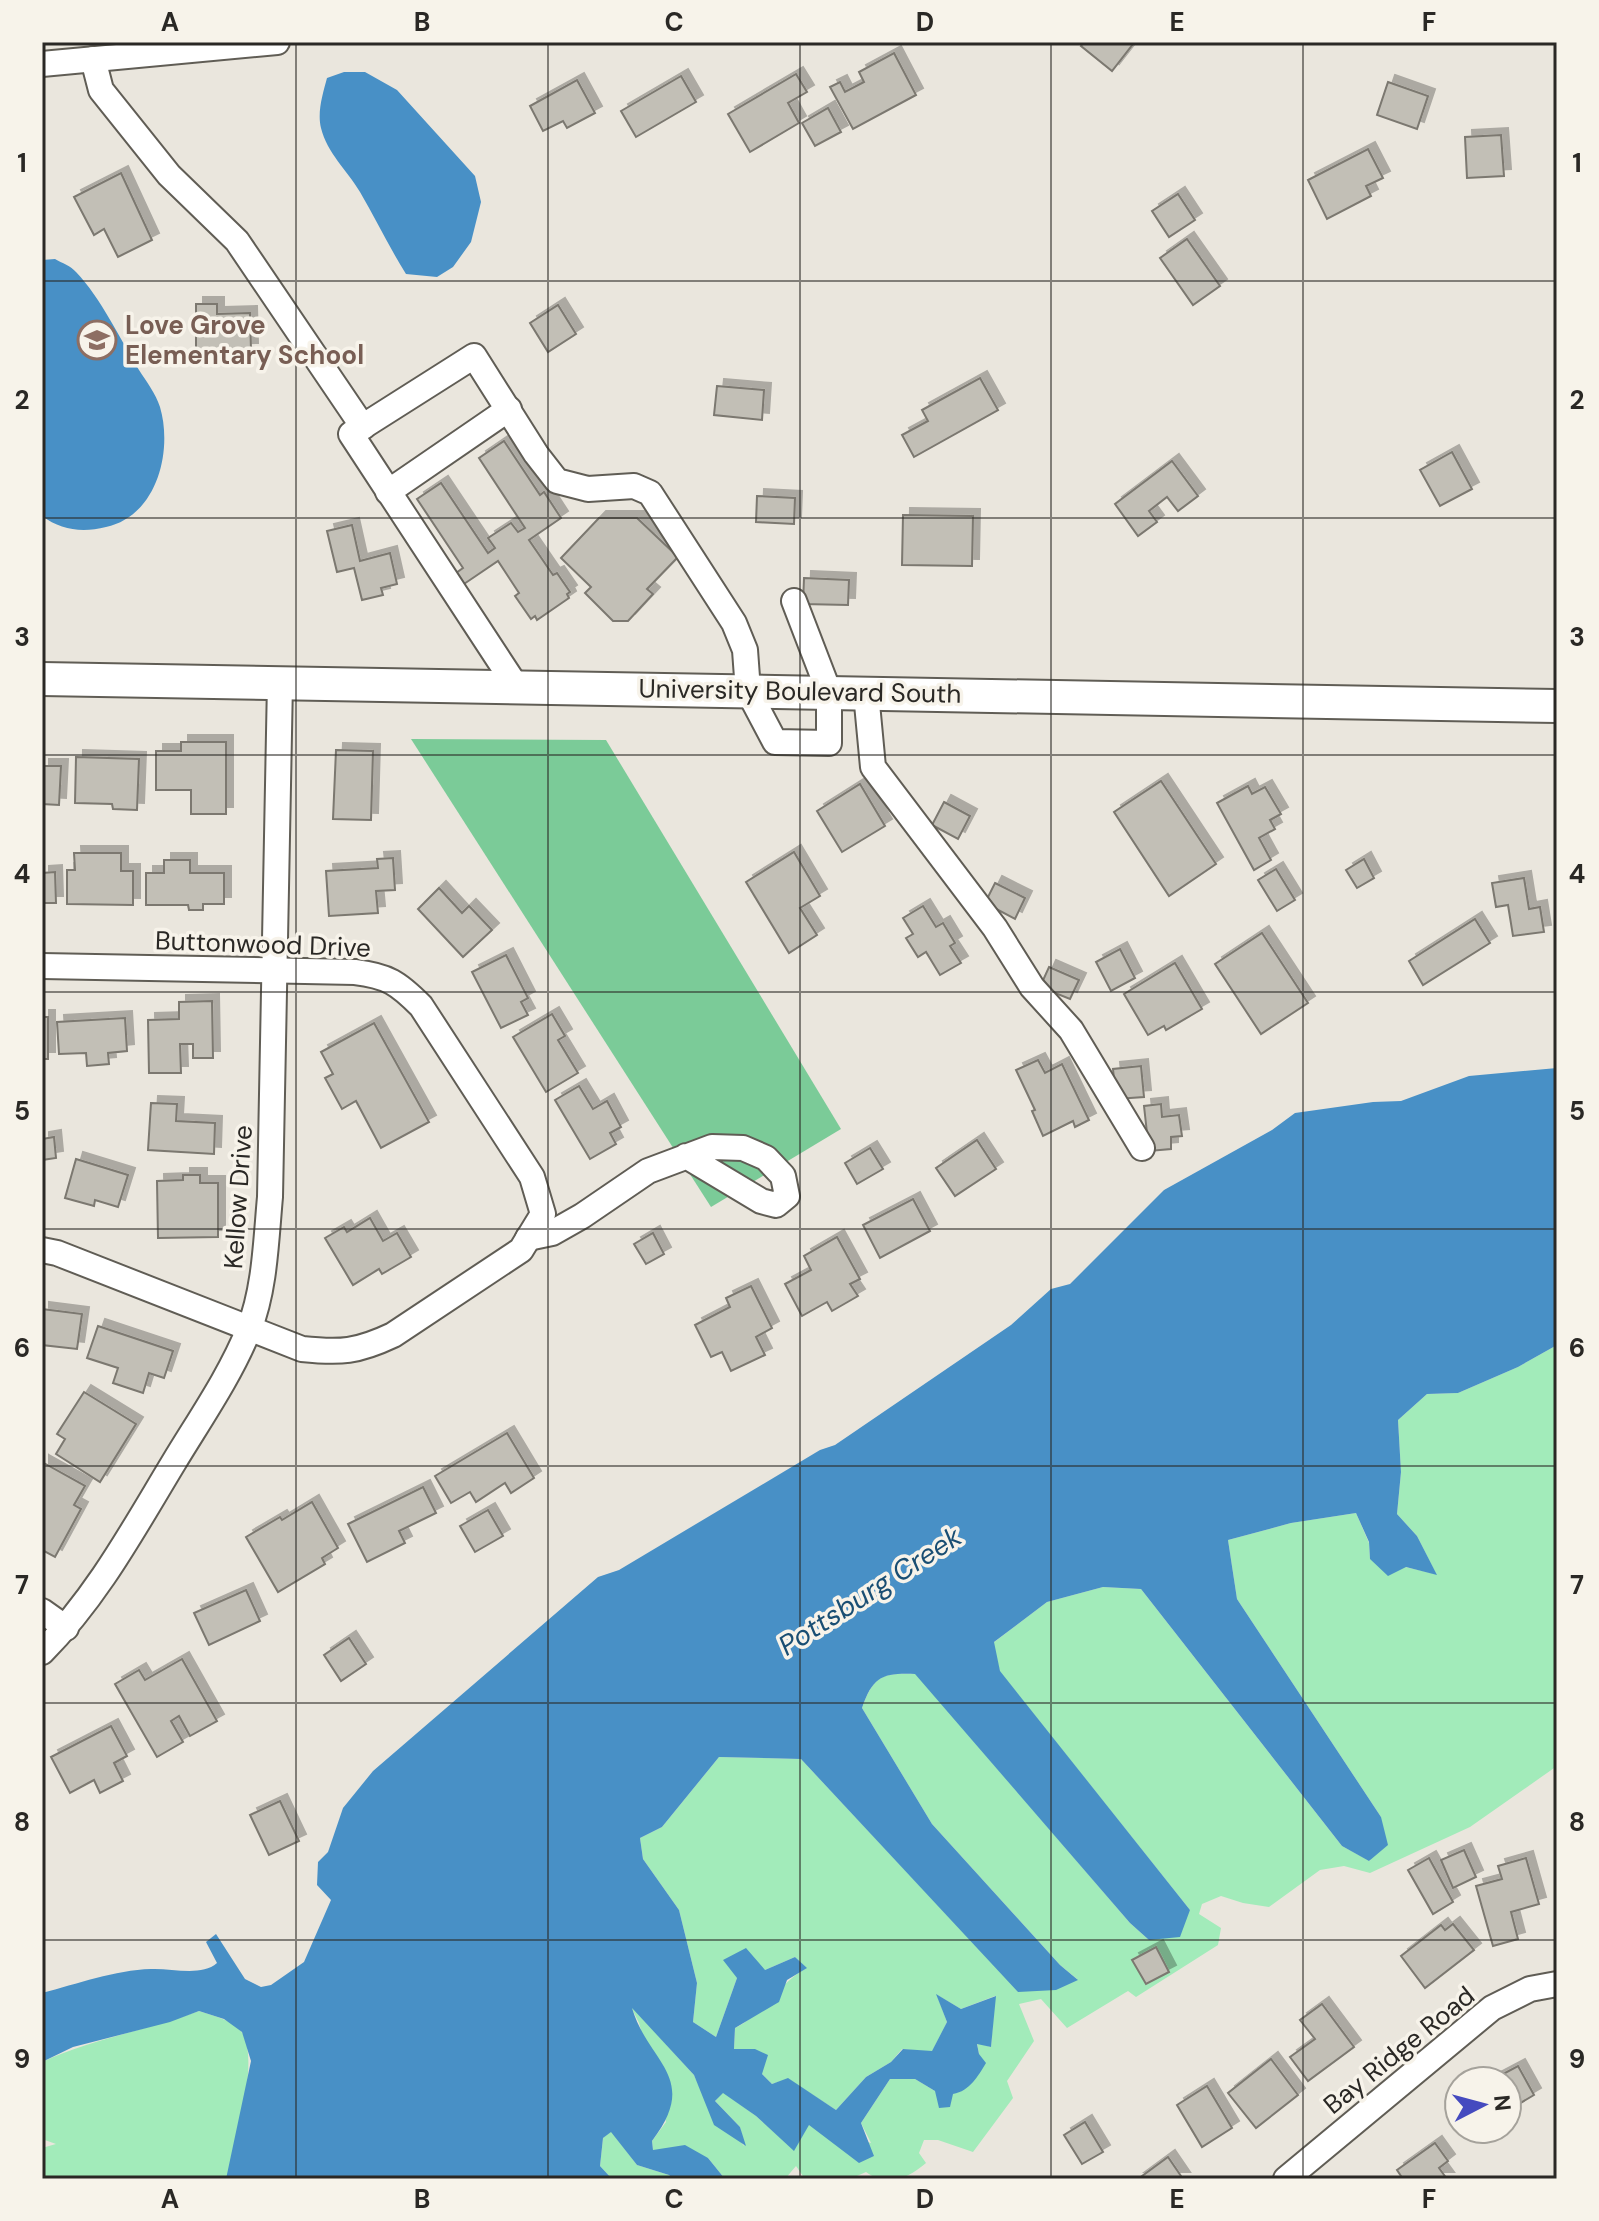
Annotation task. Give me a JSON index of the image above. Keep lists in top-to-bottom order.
{
  "streets": {
    "main road": ["University Boulevard South"],
    "street": ["Buttonwood Drive", "Kellow Drive", "Bay Ridge Road"]
  },
  "crossings": [
    ["University Boulevard South", "Kellow Drive"],
    ["Buttonwood Drive", "Kellow Drive"]
  ],
  "water": ["Pottsburg Creek"],
  "places": {
    "school or university": ["Love Grove Elementary School"]
  },
  "north": "right",
  "grid": {
    "columns": [
      "A",
      "B",
      "C",
      "D",
      "E",
      "F"
    ],
    "rows": [
      "1",
      "2",
      "3",
      "4",
      "5",
      "6",
      "7",
      "8",
      "9"
    ]
  }
}
